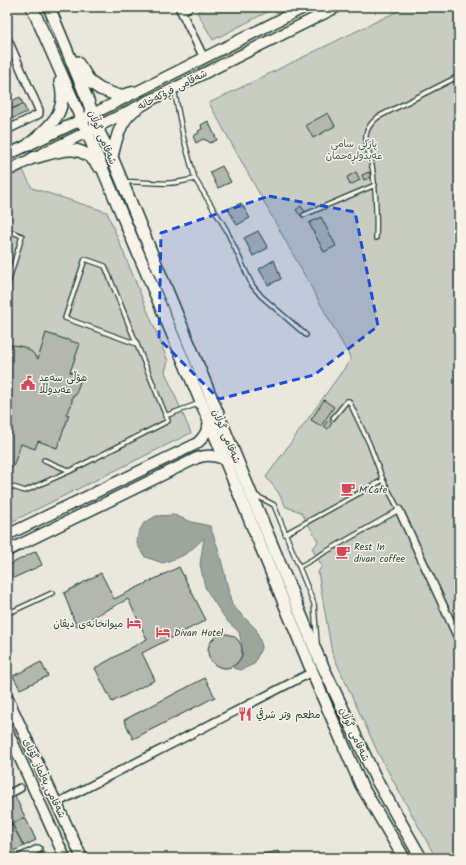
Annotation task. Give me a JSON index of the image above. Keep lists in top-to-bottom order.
{
  "streets": {
    "main road": ["شەقامی گوڵان"],
    "street": ["شەقامی فڕۆکەخانە", "شەقامی یەڵماز گۆنای"]
  },
  "crossings": [
    ["شەقامی فڕۆکەخانە", "شەقامی گوڵان"]
  ],
  "parks": ["پارکی سامی عەبدولڕەحمان"],
  "places": {
    "public building": ["ھۆڵی سەعد عەبدوڵڵا"],
    "cafe": ["M'Cafe", "Rest In divan coffee"],
    "hotel": ["میوانخانەی دیڤان", "Divan Hotel"],
    "restaurant": ["مطعم وتر شرقي"]
  }
}
